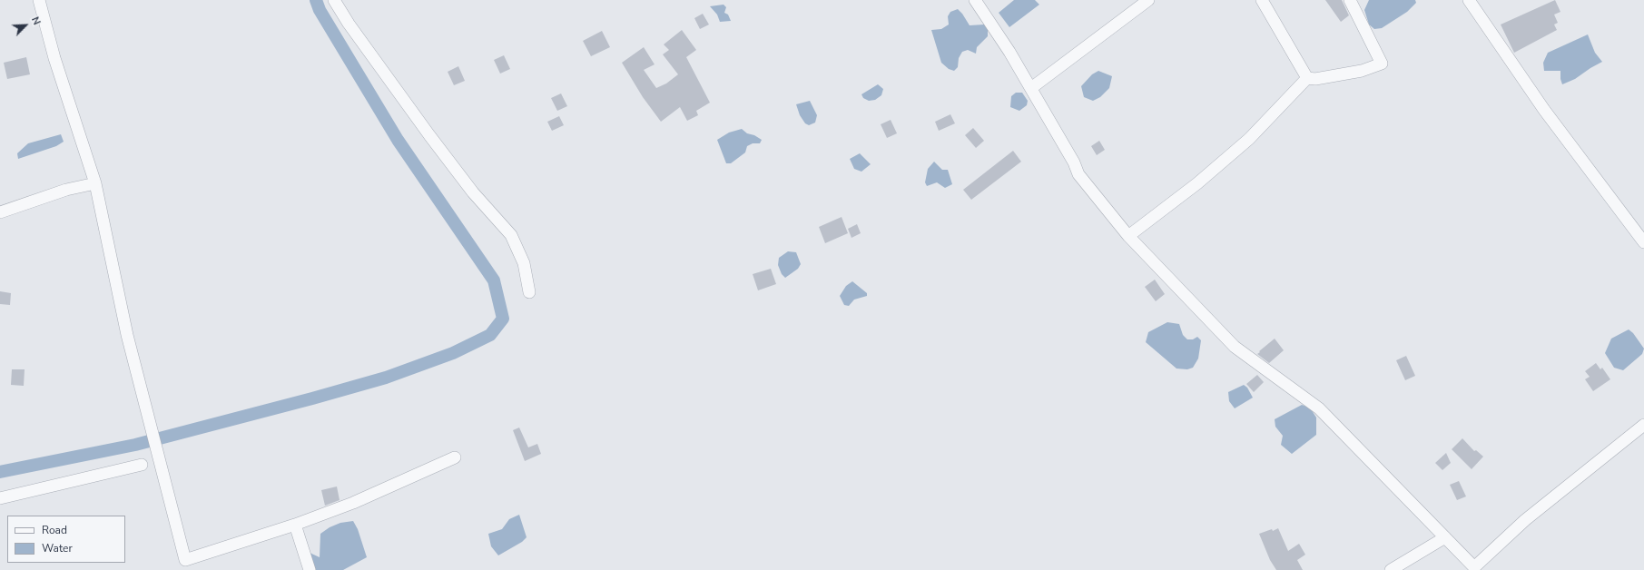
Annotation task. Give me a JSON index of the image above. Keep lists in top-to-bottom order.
{
  "legend": ["Road", "Water"],
  "north": "top right"
}
